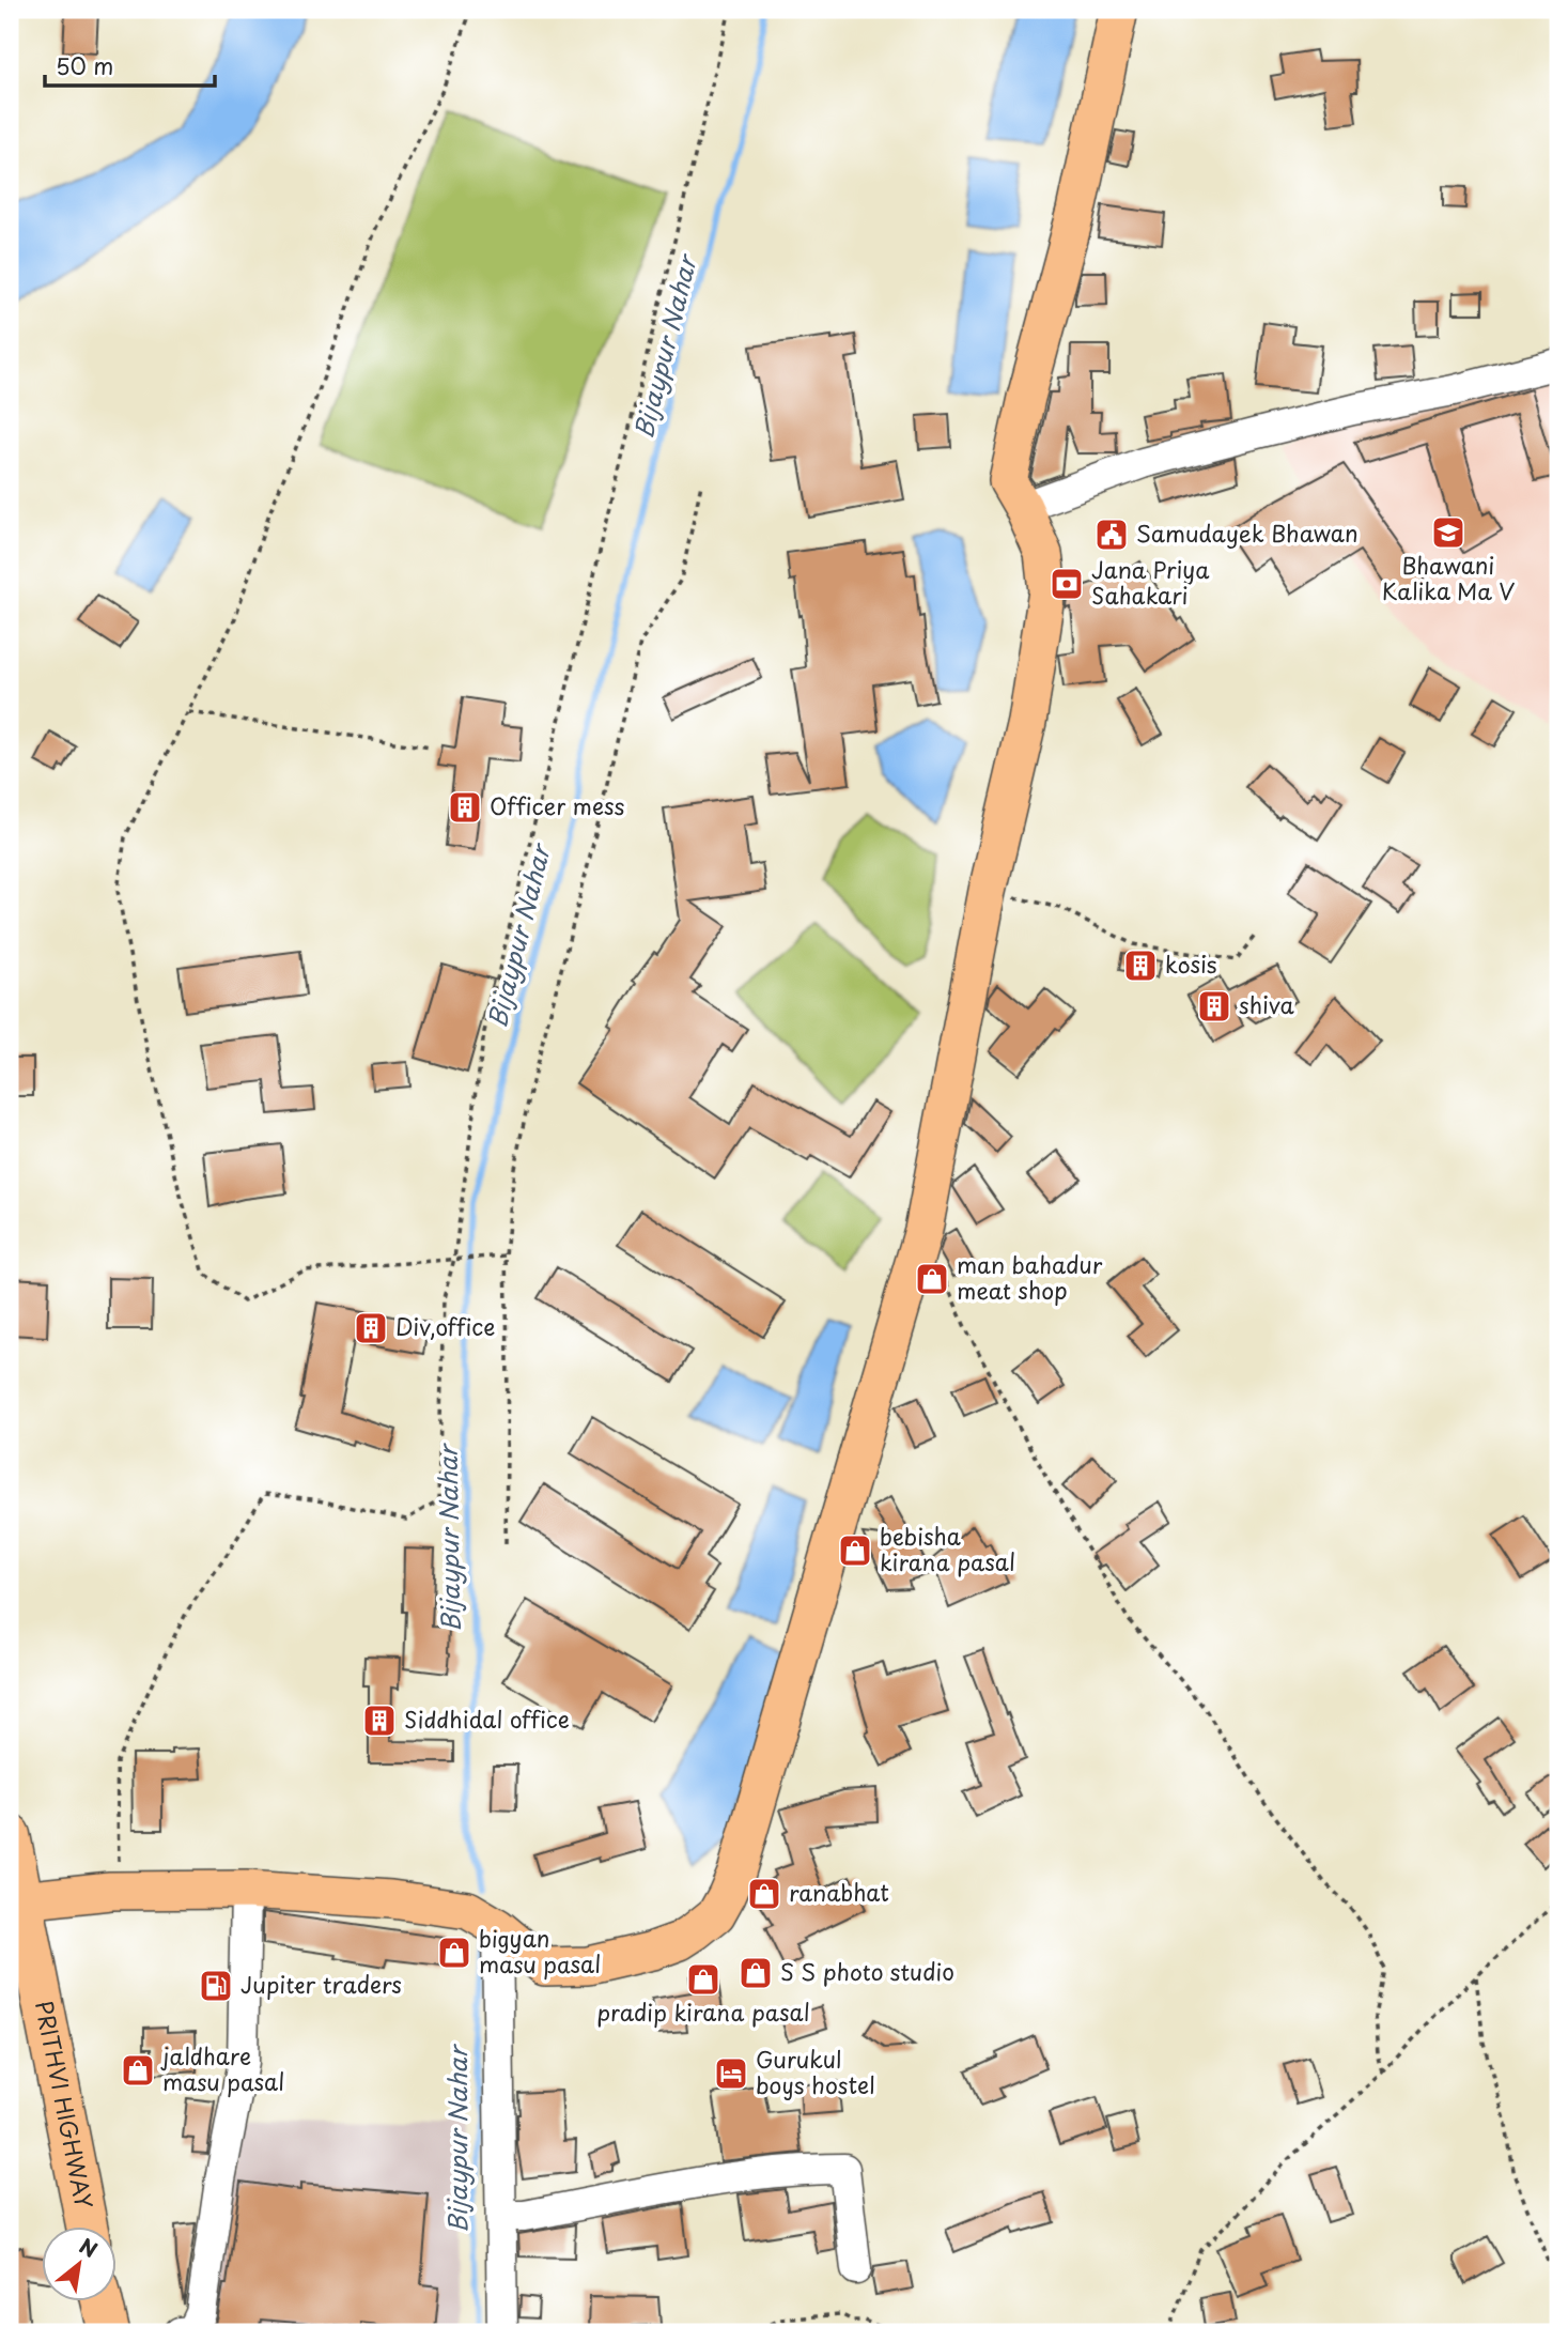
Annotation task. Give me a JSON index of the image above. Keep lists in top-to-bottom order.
{
  "streets": {
    "highway": ["PRITHVI HIGHWAY"]
  },
  "water": ["Bijaypur Nahar"],
  "places": {
    "school or university": ["Bhawani Kalika Ma V"],
    "public building": ["Samudayek Bhawan"],
    "bank": ["Jana Priya Sahakari"],
    "building": [
      "Officer mess",
      "kosis",
      "shiva",
      "Div,office",
      "Siddhidal office"
    ],
    "shop": [
      "man bahadur meat shop",
      "bebisha kirana pasal",
      "ranabhat",
      "bigyan masu pasal",
      "S S photo studio",
      "pradip kirana pasal",
      "jaldhare masu pasal"
    ],
    "fuel station": ["Jupiter traders"],
    "hotel": ["Gurukul boys hostel"]
  },
  "scale_bar": "50 m",
  "north": "top right"
}
